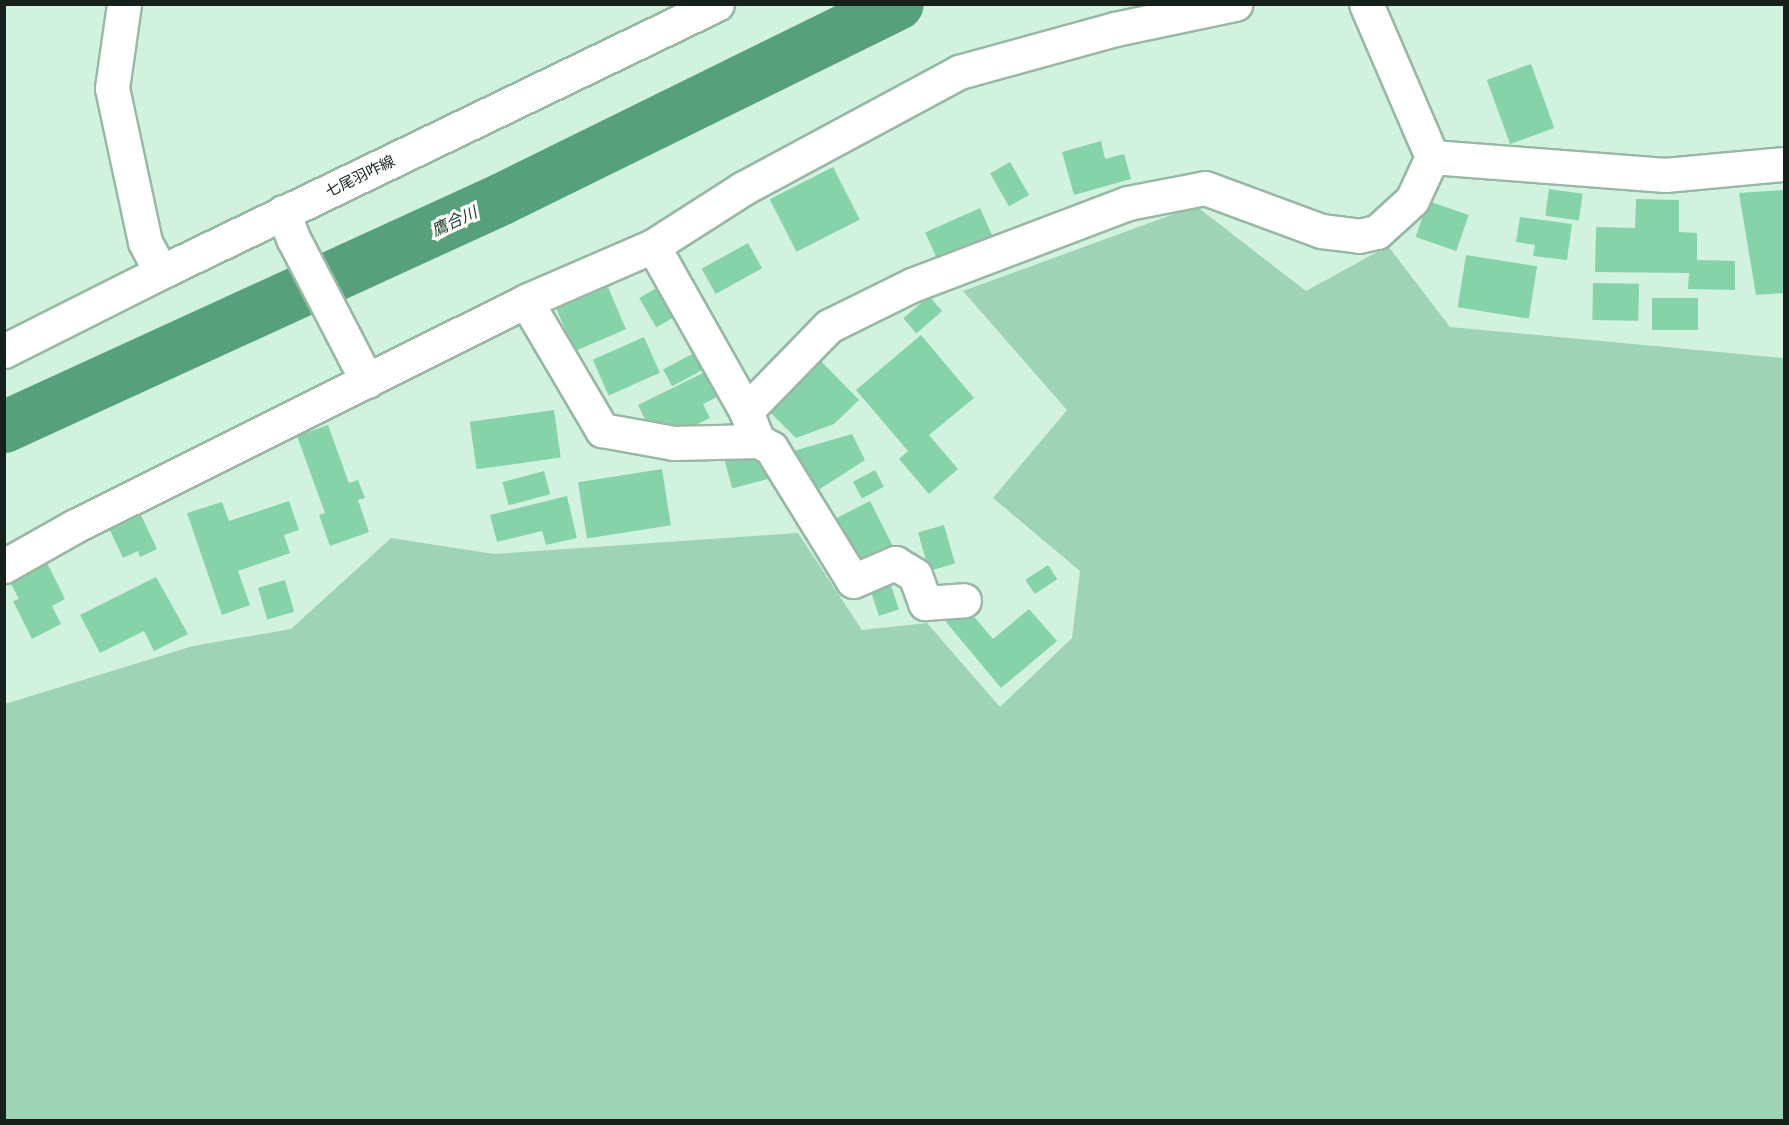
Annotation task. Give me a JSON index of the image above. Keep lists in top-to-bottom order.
{
  "streets": {
    "street": ["七尾羽咋線"]
  },
  "water": ["鷹合川"]
}
